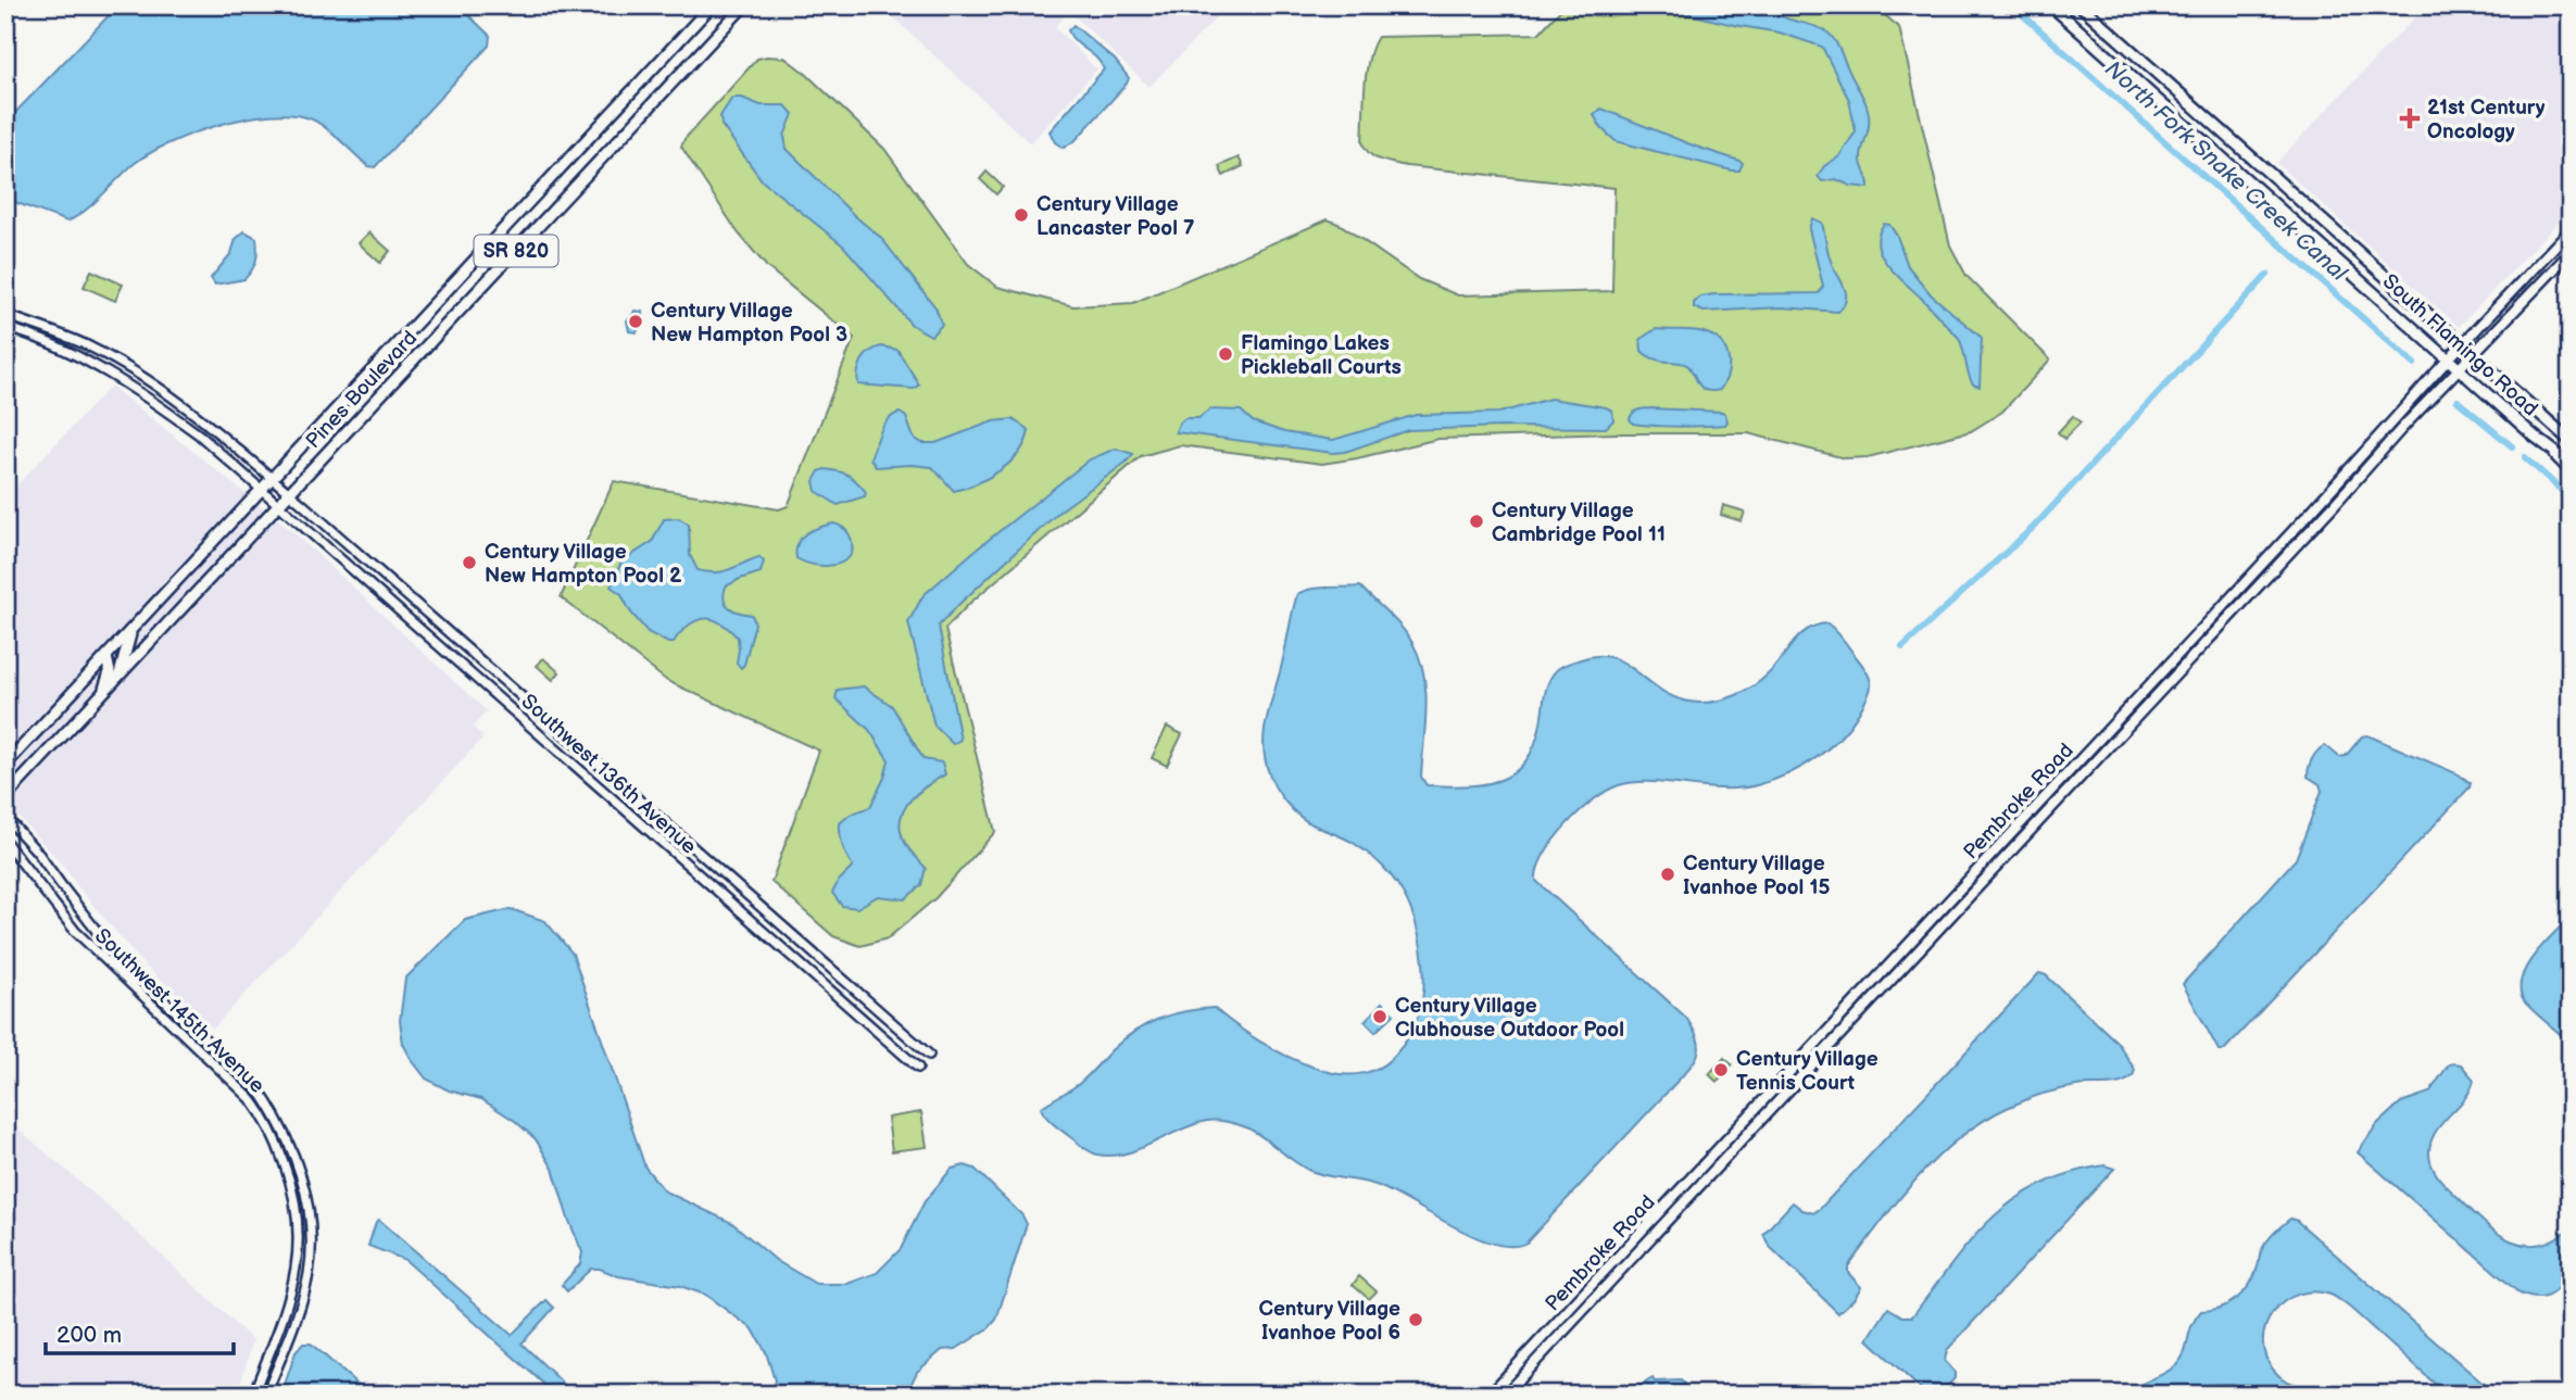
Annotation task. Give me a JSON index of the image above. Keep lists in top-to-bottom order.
{
  "streets": {
    "highway": ["SR 820", "South Flamingo Road", "Pines Boulevard"],
    "main road": ["Pembroke Road"],
    "street": ["Southwest 136th Avenue", "Southwest 145th Avenue"]
  },
  "crossings": [
    ["South Flamingo Road", "Pembroke Road"],
    ["Pines Boulevard", "Southwest 136th Avenue"]
  ],
  "water": ["North Fork Snake Creek Canal"],
  "places": {
    "health": ["21st Century Oncology"],
    "other": [
      "Century Village Lancaster Pool 7",
      "Century Village New Hampton Pool 3",
      "Flamingo Lakes Pickleball Courts",
      "Century Village Cambridge Pool 11",
      "Century Village New Hampton Pool 2",
      "Century Village Ivanhoe Pool 15",
      "Century Village Clubhouse Outdoor Pool",
      "Century Village Tennis Court",
      "Century Village Ivanhoe Pool 6"
    ]
  },
  "scale_bar": "200 m"
}
